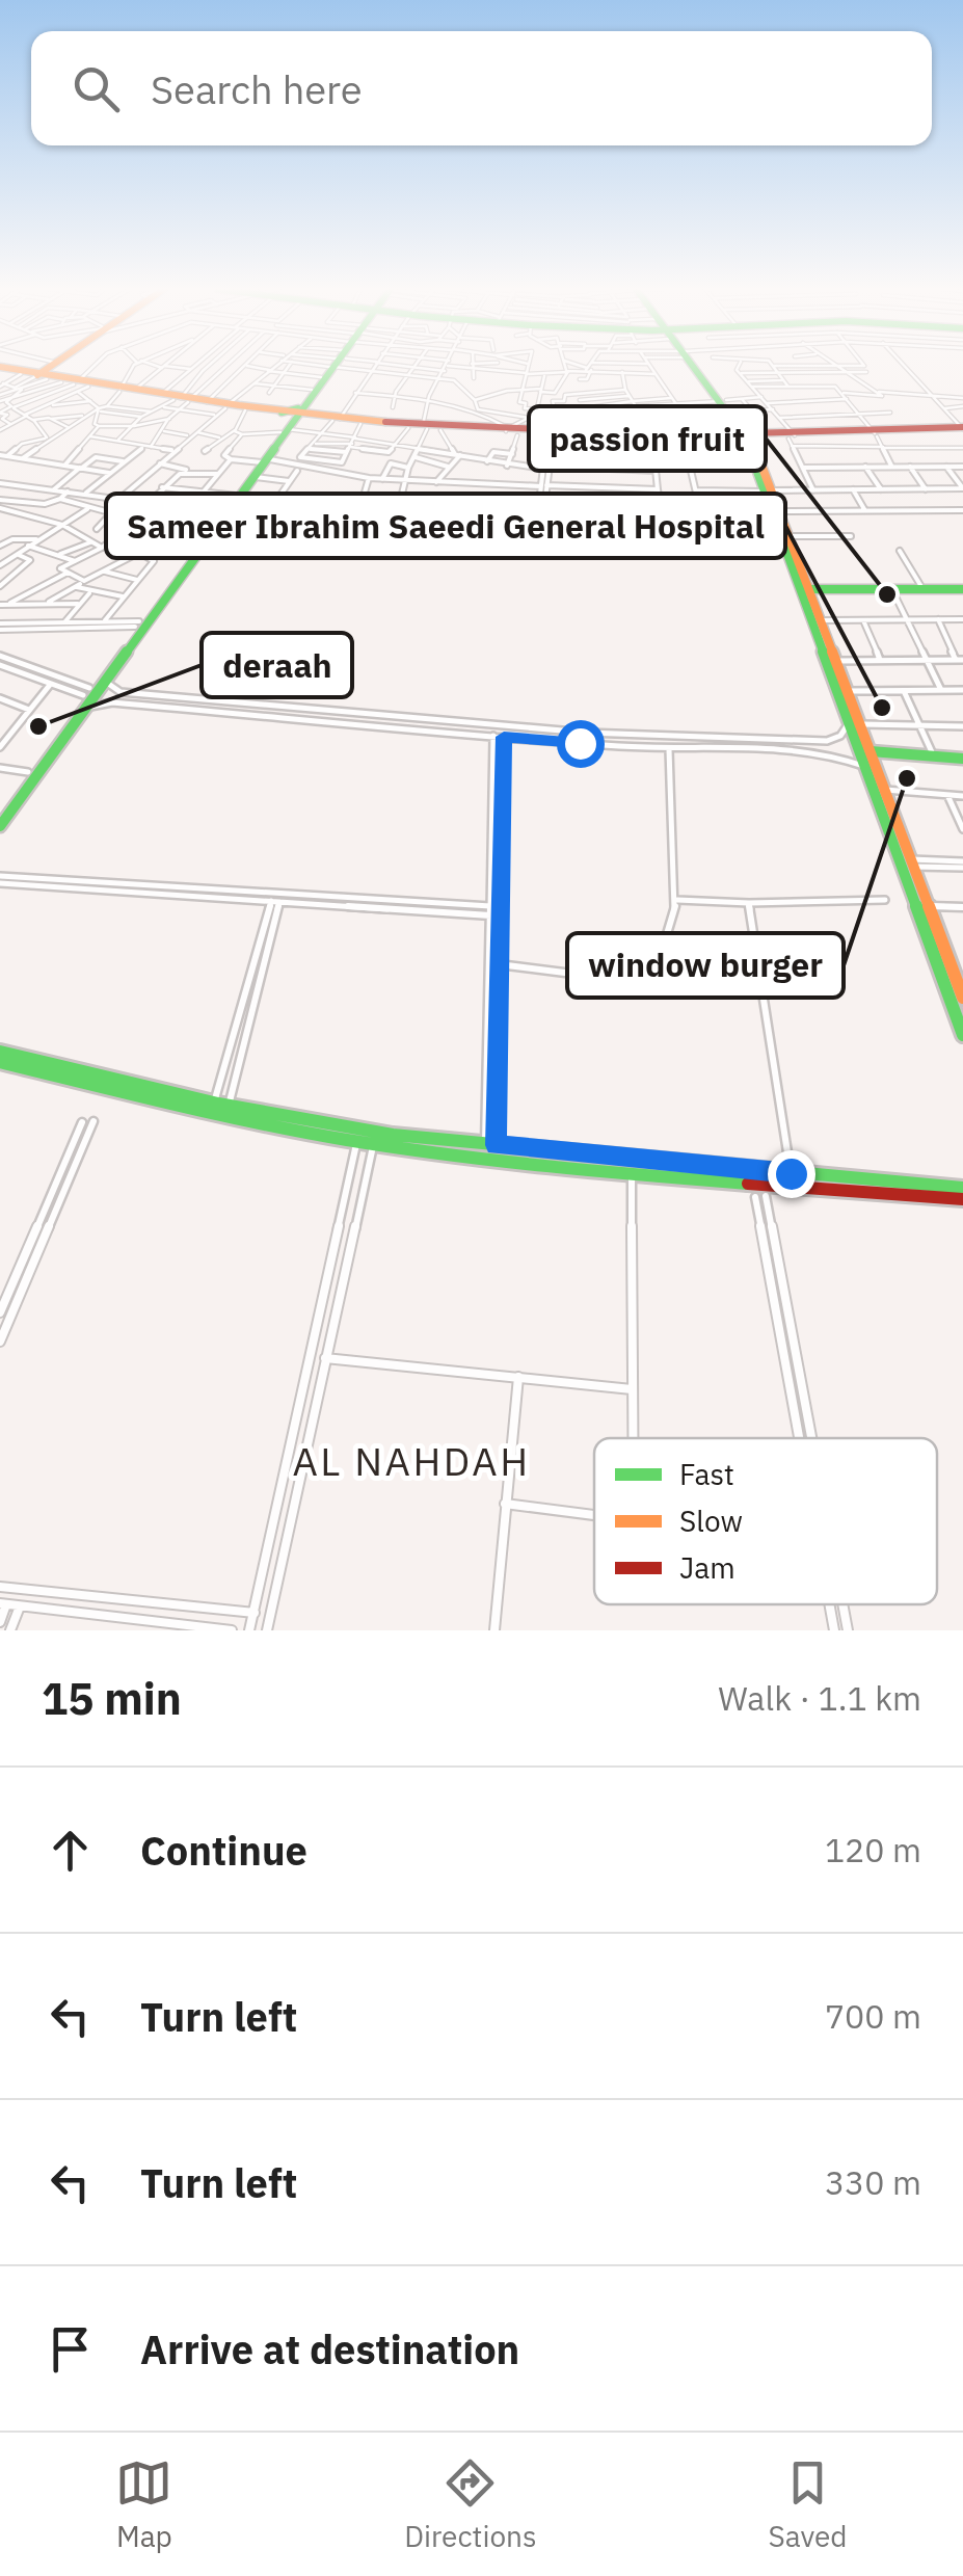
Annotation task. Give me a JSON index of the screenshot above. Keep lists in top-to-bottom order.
{
  "districts": ["AL NAHDAH"],
  "places": [
    "passion fruit",
    "Sameer Ibrahim Saeedi General Hospital",
    "deraah",
    "window burger"
  ],
  "legend": ["Fast", "Slow", "Jam"],
  "page": {
    "search": "Search here",
    "heading": ["15 min", "Walk · 1.1 km"],
    "list": [
      ["Continue", "120 m"],
      ["Turn left", "700 m"],
      ["Turn left", "330 m"],
      "Arrive at destination"
    ],
    "nav": ["Map", "Directions", "Saved"]
  }
}
